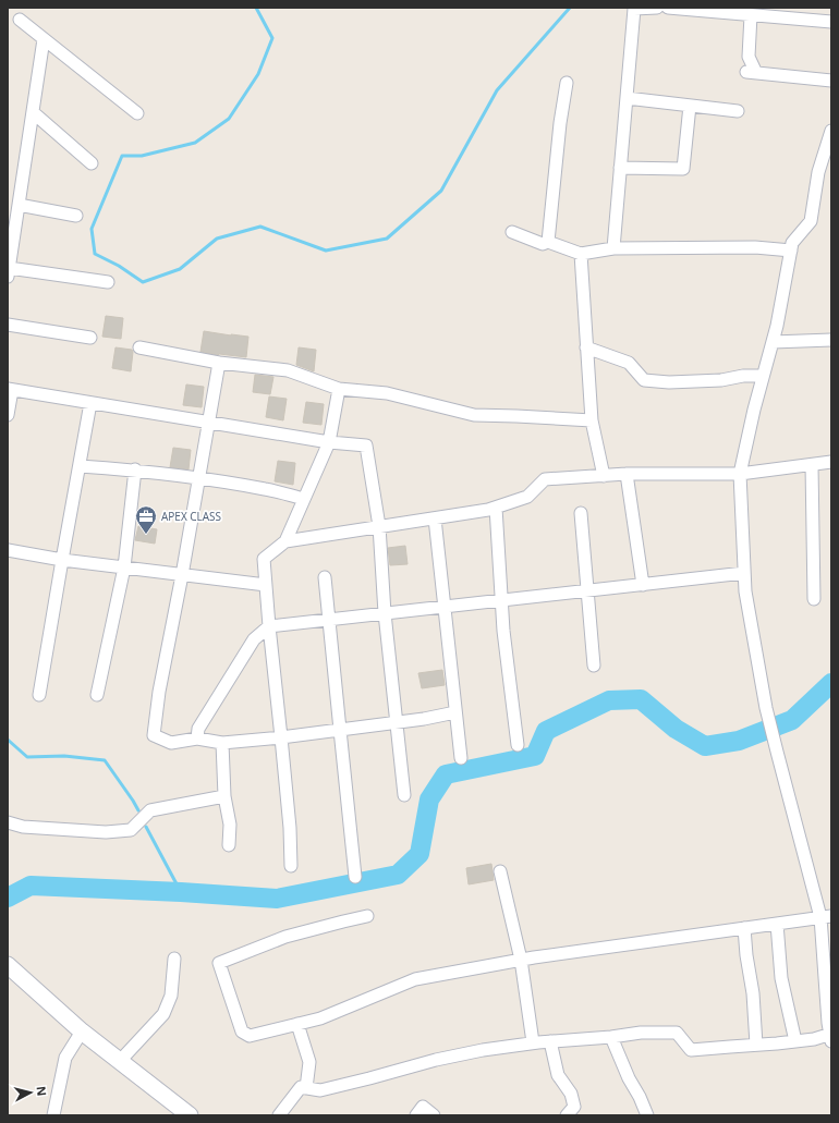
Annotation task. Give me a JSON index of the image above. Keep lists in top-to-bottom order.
{
  "places": {
    "office": ["APEX CLASS"]
  },
  "north": "right"
}
